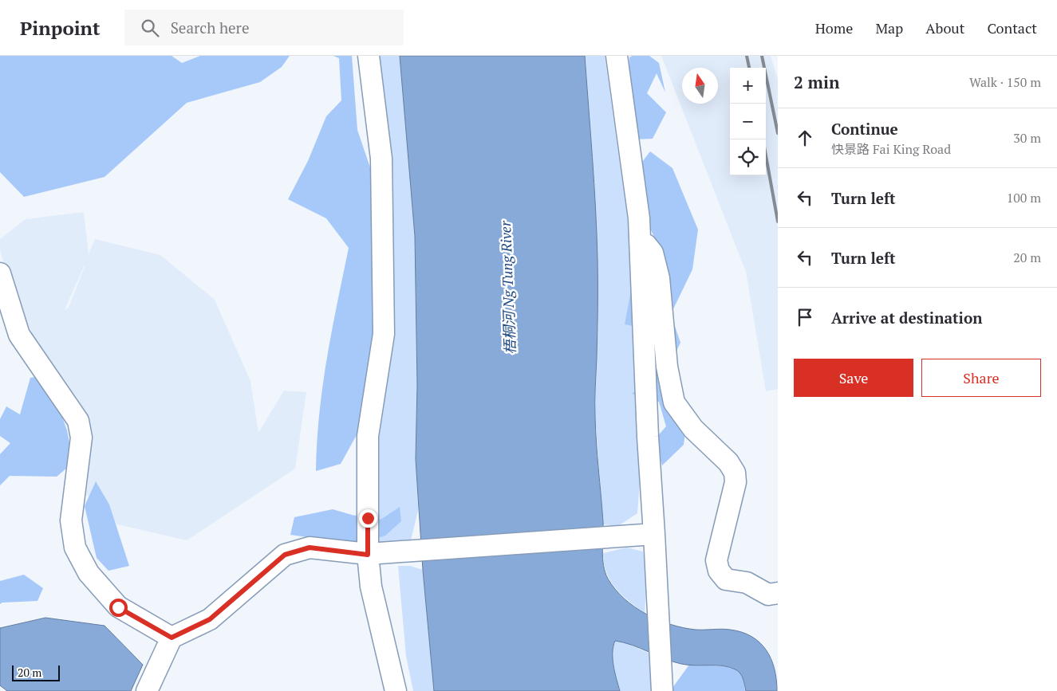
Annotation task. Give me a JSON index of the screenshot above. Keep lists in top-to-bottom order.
{
  "water": ["梧桐河 Ng Tung River"],
  "scale_bar": "20 m",
  "north": "top",
  "page": {
    "header": "Pinpoint",
    "search": "Search here",
    "nav": [
      "Home",
      "Map",
      "About",
      "Contact"
    ],
    "heading": ["2 min", "Walk · 150 m"],
    "map_buttons": ["+", "−"],
    "list": [
      ["Continue", "快景路 Fai King Road", "30 m"],
      ["Turn left", "100 m"],
      ["Turn left", "20 m"],
      "Arrive at destination"
    ],
    "buttons": ["Save", "Share"],
    "scale": "20 m"
  }
}
